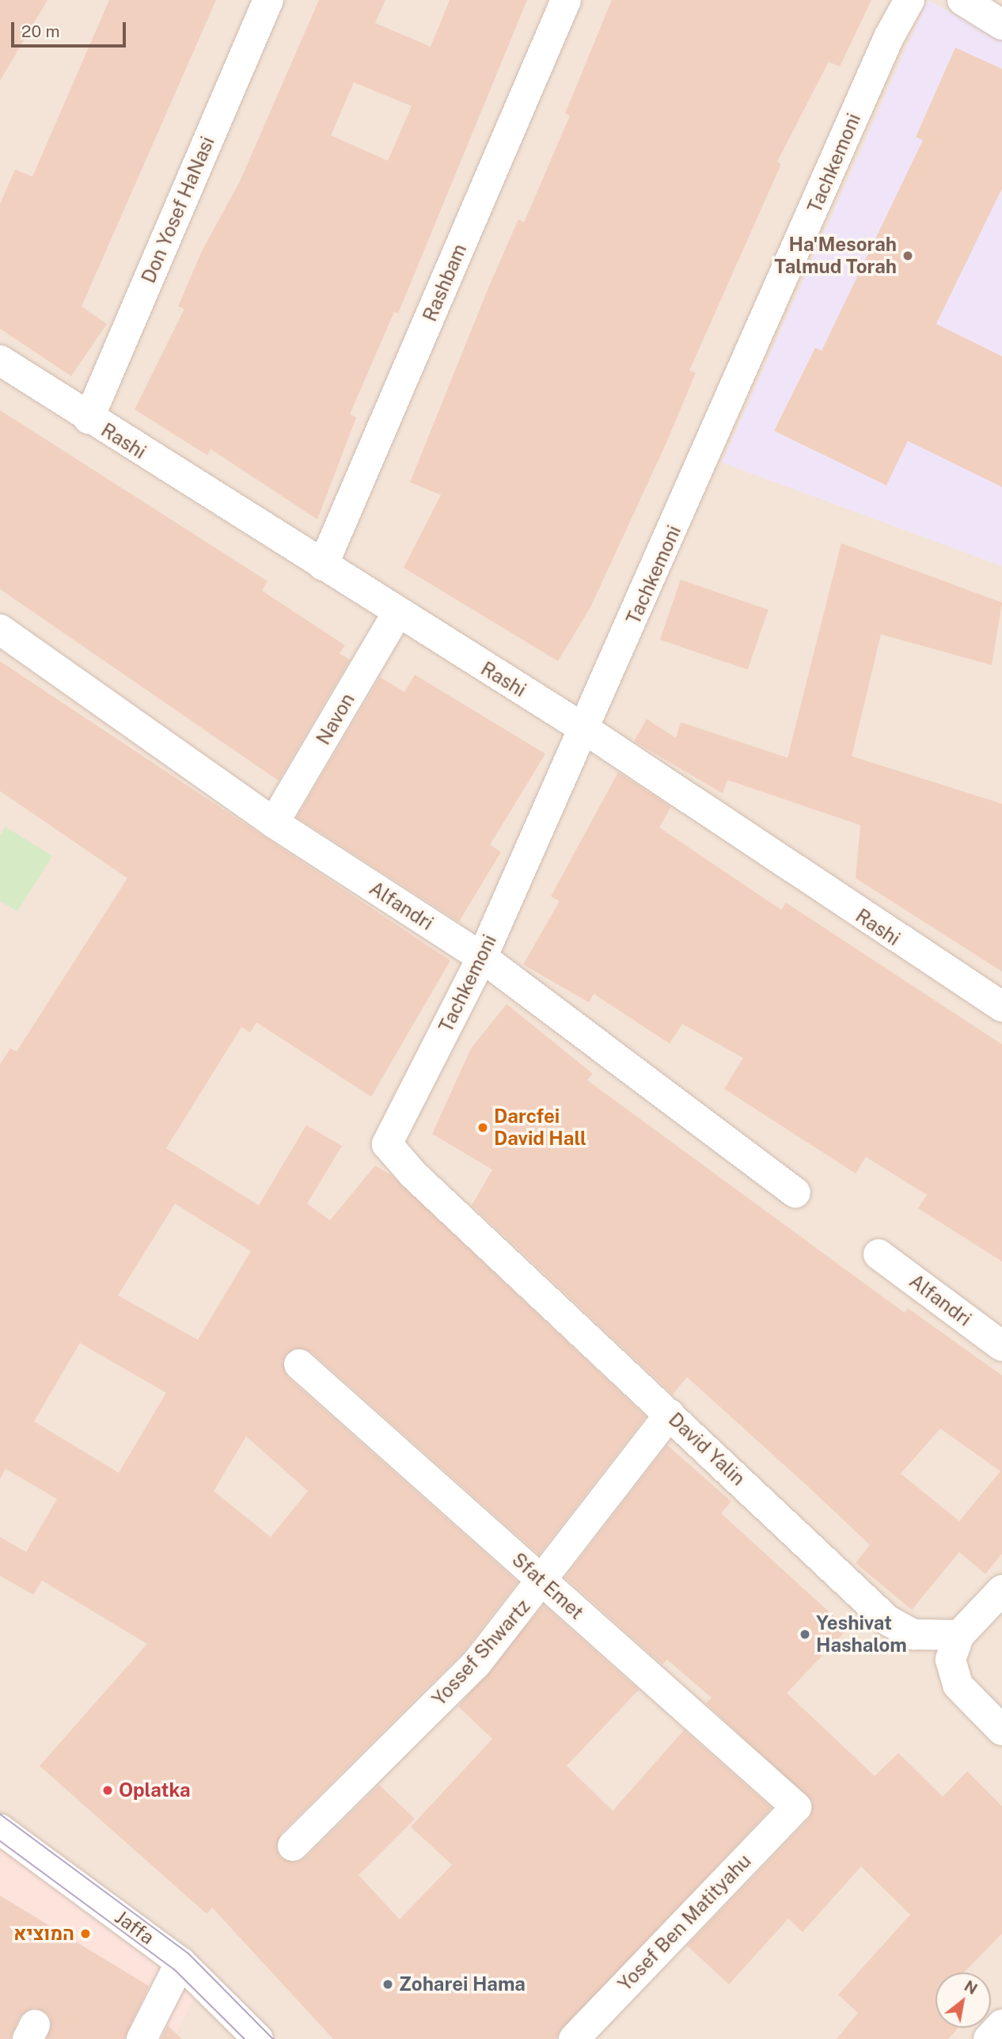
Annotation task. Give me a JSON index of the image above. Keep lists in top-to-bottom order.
{
  "streets": {
    "street": [
      "Tachkemoni",
      "Don Yosef HaNasi",
      "Rashbam",
      "Rashi",
      "Navon",
      "Alfandri",
      "David Yalin",
      "Sfat Emet",
      "Yossef Shwartz",
      "Yosef Ben Matityahu",
      "Jaffa"
    ]
  },
  "crossings": [
    ["Tachkemoni", "Rashi"],
    ["Tachkemoni", "Alfandri"],
    ["Tachkemoni", "David Yalin"],
    ["Don Yosef HaNasi", "Rashi"],
    ["Rashbam", "Rashi"],
    ["Rashi", "Navon"],
    ["Navon", "Alfandri"],
    ["David Yalin", "Yossef Shwartz"],
    ["Sfat Emet", "Yossef Shwartz"],
    ["Sfat Emet", "Yosef Ben Matityahu"]
  ],
  "places": [
    "Ha'Mesorah Talmud Torah",
    "Darcfei David Hall",
    "Yeshivat Hashalom",
    "Oplatka",
    "המוציא",
    "Zoharei Hama"
  ],
  "scale_bar": "20 m",
  "north": "top right"
}
